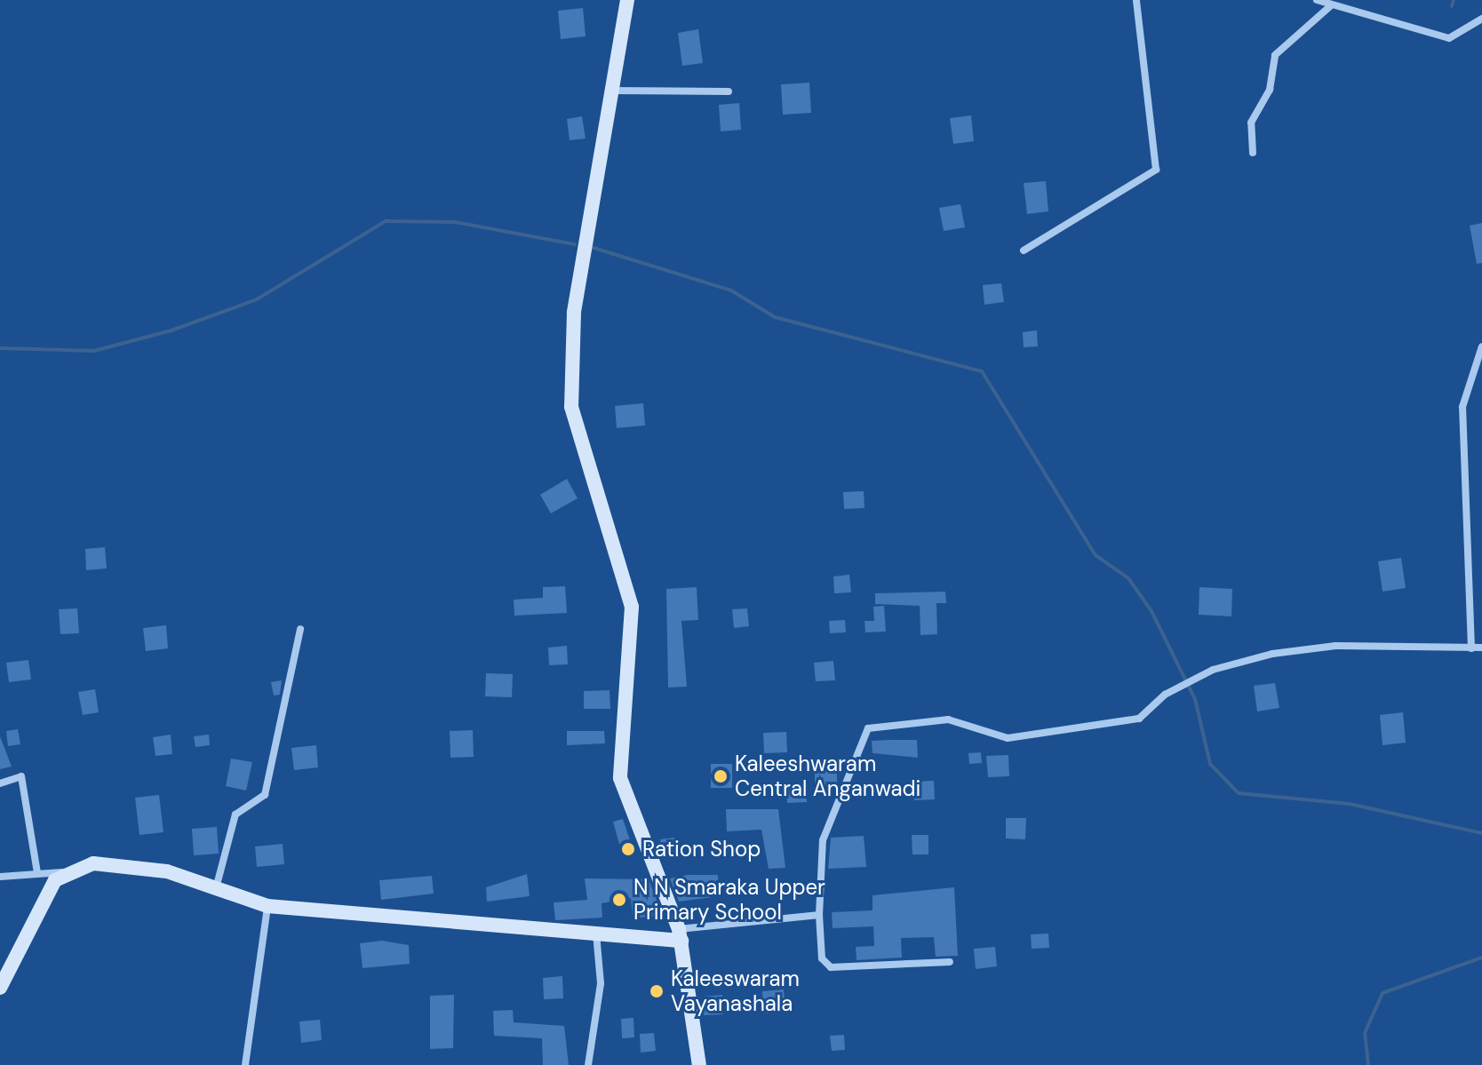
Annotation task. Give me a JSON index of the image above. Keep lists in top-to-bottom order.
{
  "places": [
    "Kaleeshwaram Central Anganwadi",
    "Ration Shop",
    "N N Smaraka Upper Primary School",
    "Kaleeswaram Vayanashala"
  ]
}
